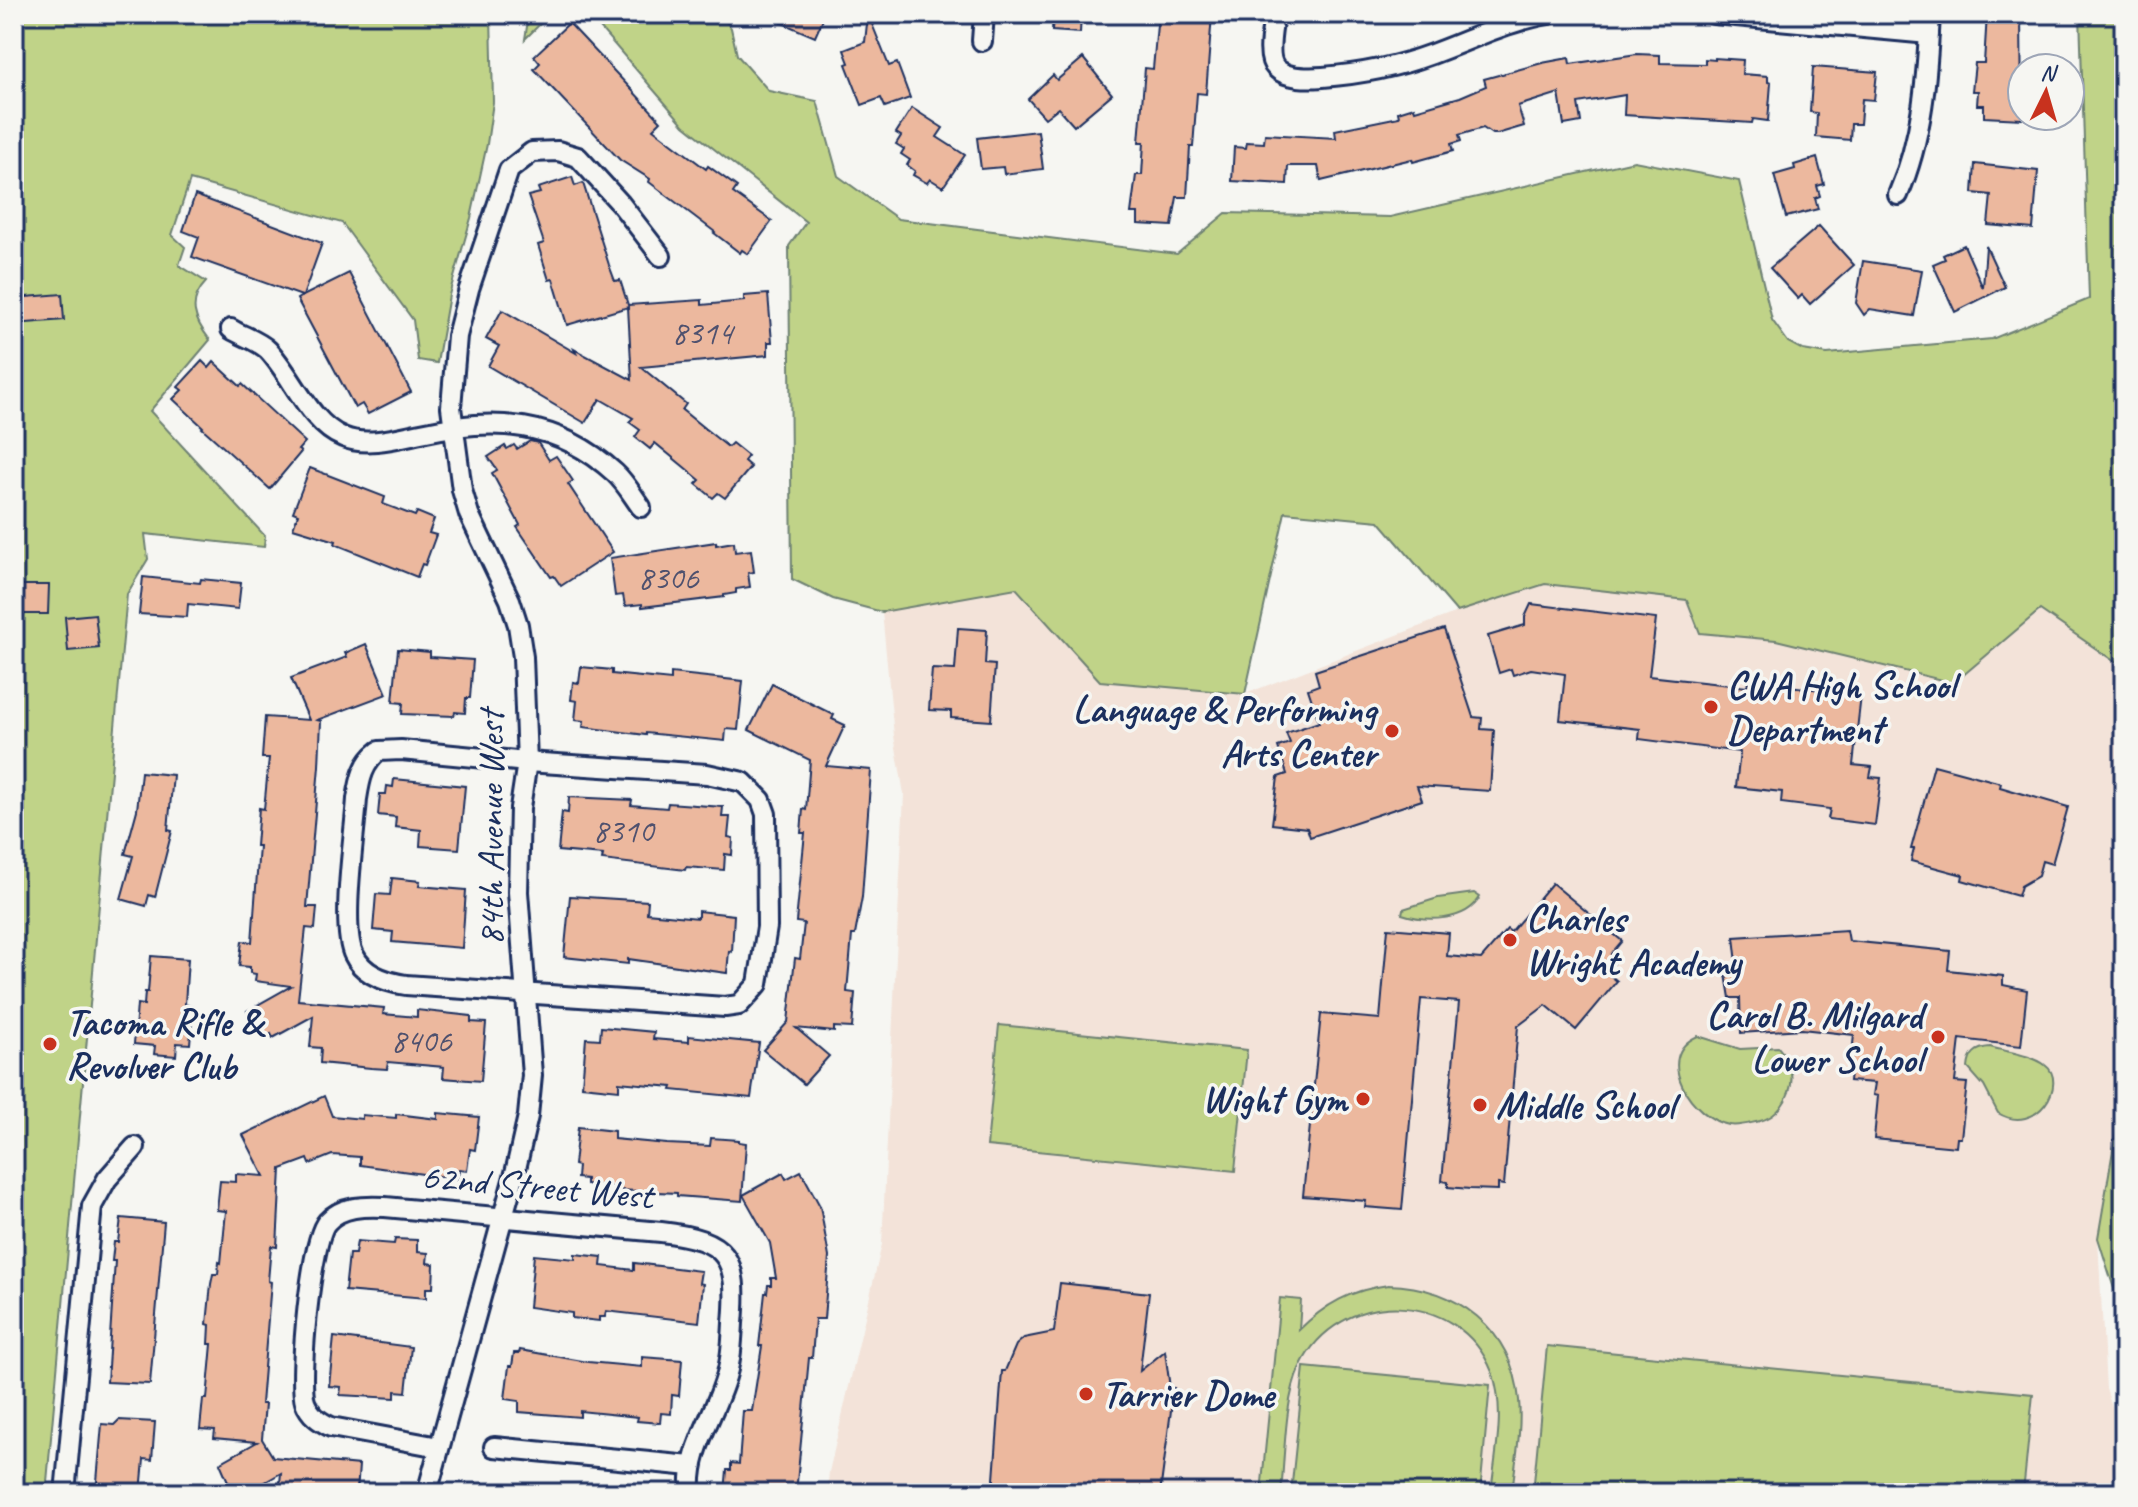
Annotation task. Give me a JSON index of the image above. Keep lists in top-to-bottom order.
{
  "streets": {
    "street": ["84th Avenue West", "62nd Street West"]
  },
  "crossings": [
    ["84th Avenue West", "62nd Street West"]
  ],
  "places": [
    "CWA High School Department",
    "Language & Performing Arts Center",
    "Charles Wright Academy",
    "Carol B. Milgard Lower School",
    "Tacoma Rifle & Revolver Club",
    "Wight Gym",
    "Middle School",
    "Tarrier Dome"
  ],
  "house_numbers": [
    "8314",
    "8306",
    "8310",
    "8406"
  ],
  "north": "top"
}
